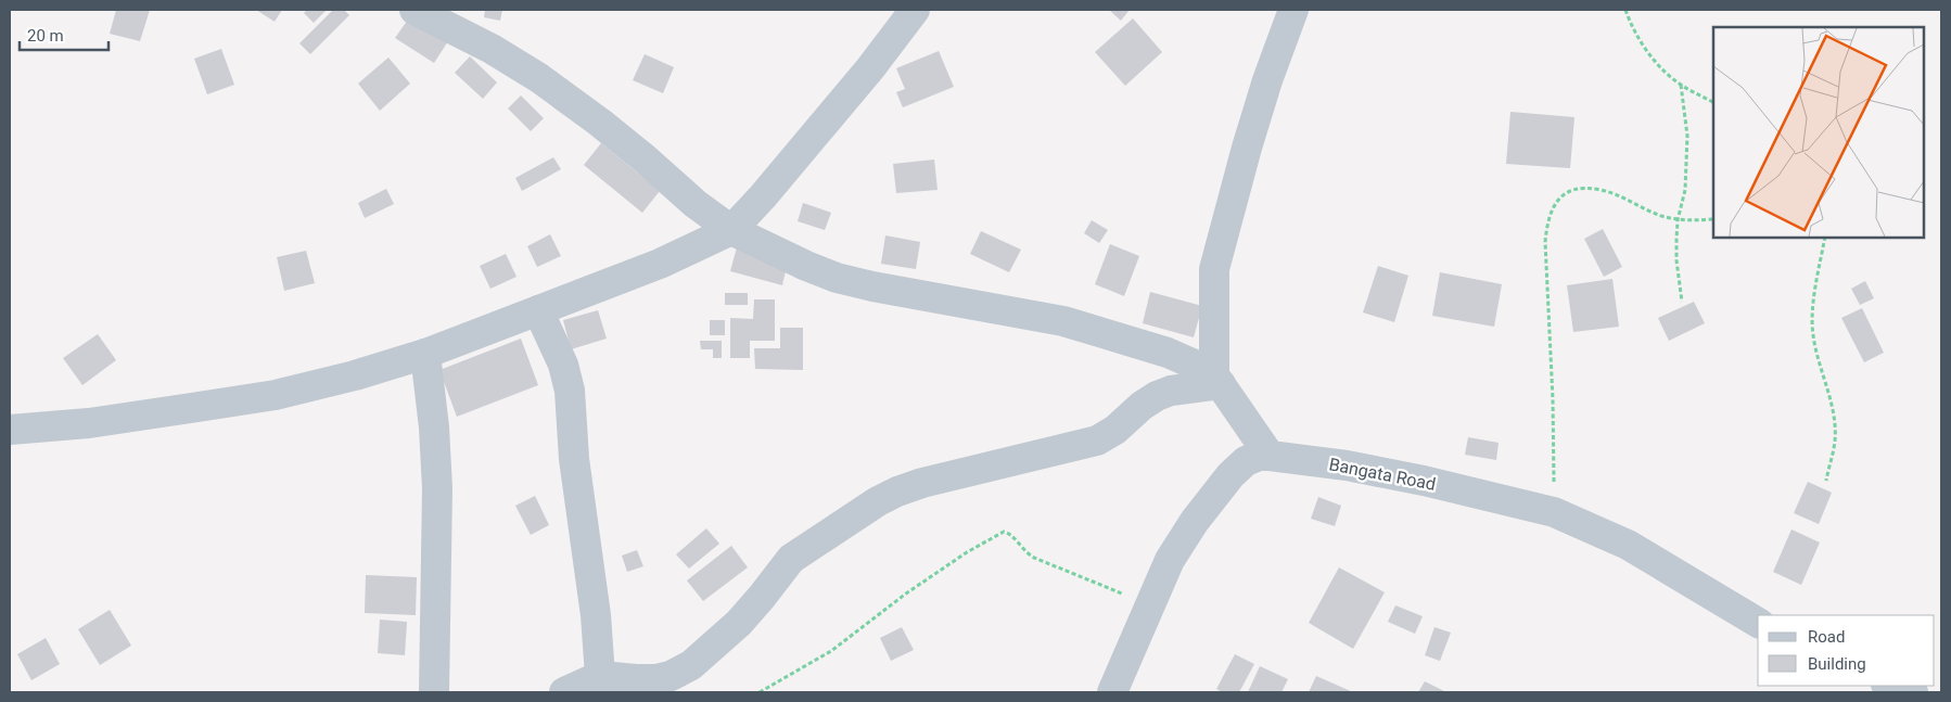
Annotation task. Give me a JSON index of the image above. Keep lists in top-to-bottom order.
{
  "streets": {
    "street": ["Bangata Road"]
  },
  "legend": ["Road", "Building"],
  "scale_bar": "20 m"
}
